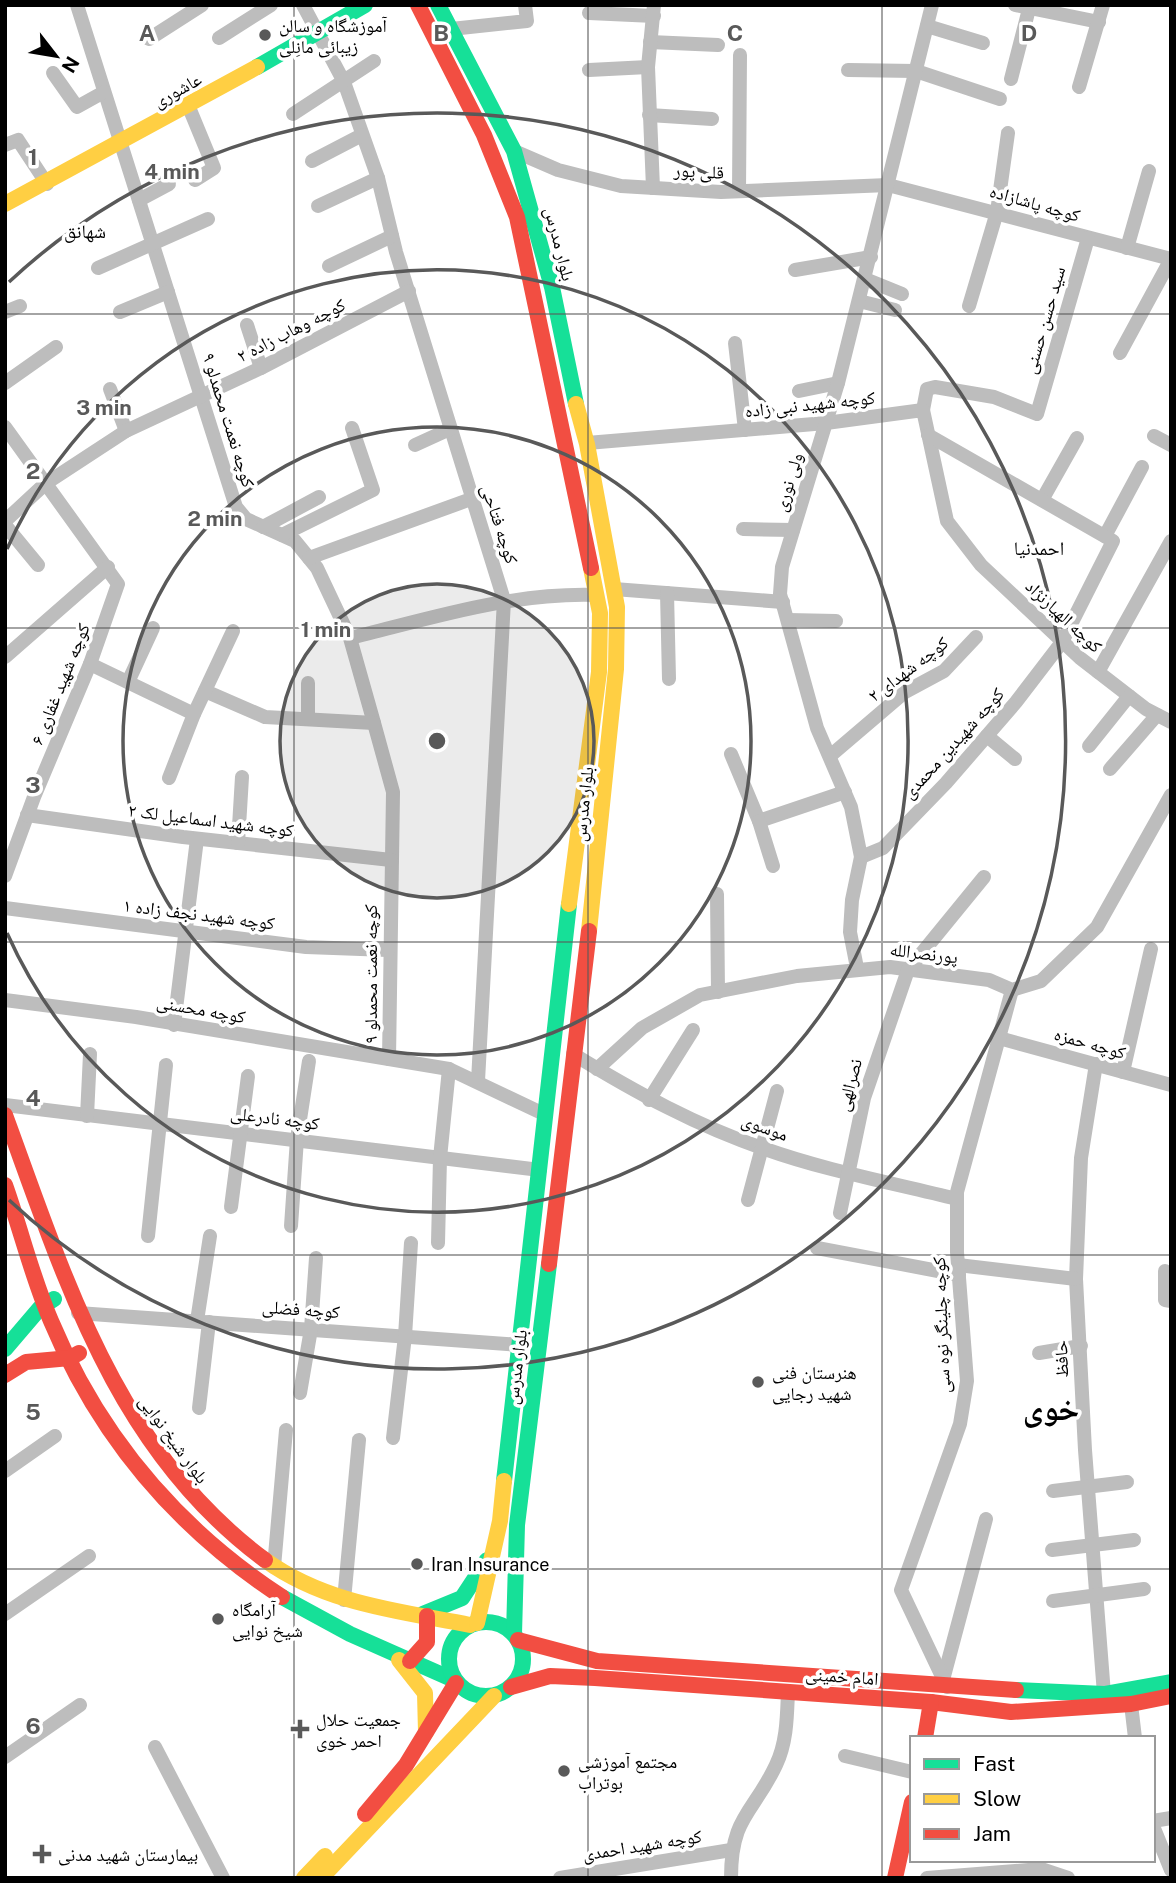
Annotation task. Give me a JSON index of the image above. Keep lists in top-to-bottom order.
{
  "streets": {
    "main road": [
      "عاشوری",
      "بلوار مدرس",
      "بلوار شیخ نوایی",
      "امام خمینی"
    ],
    "street": [
      "قلی پور",
      "کوچه پاشازاده",
      "سید حسن حسنی",
      "کوچه وهاب زاده ۲",
      "کوچه شهید نبی زاده",
      "کوچه نعمت محمدلو ۹",
      "ولی نوری",
      "کوچه فتاحی",
      "کوچه الهیارنژاد",
      "کوچه شهدای ۲",
      "کوچه شهید غفاری ۶",
      "کوچه شهیدین محمدی",
      "کوچه شهید اسماعیل لک ۲",
      "کوچه شهید نجف زاده ۱",
      "پورنصرالله",
      "کوچه محسنی",
      "کوچه حمزه",
      "نصرالهی",
      "کوچه نادرعلی",
      "موسوی",
      "کوچه فضلی",
      "کوچه چلینگر نوه سی",
      "حافظ",
      "کوچه شهید احمدی"
    ]
  },
  "crossings": [
    ["عاشوری", "کوچه نعمت محمدلو ۹"],
    ["عاشوری", "کوچه فتاحی"],
    ["قلی پور", "کوچه پاشازاده"],
    ["قلی پور", "بلوار مدرس"],
    ["قلی پور", "ولی نوری"],
    ["کوچه پاشازاده", "سید حسن حسنی"],
    ["کوچه پاشازاده", "ولی نوری"],
    ["بلوار مدرس", "کوچه شهید نبی زاده"],
    ["بلوار مدرس", "کوچه محسنی"],
    ["بلوار مدرس", "کوچه نادرعلی"],
    ["بلوار مدرس", "موسوی"],
    ["بلوار مدرس", "کوچه فضلی"],
    ["بلوار مدرس", "بلوار شیخ نوایی"],
    ["بلوار مدرس", "امام خمینی"],
    ["سید حسن حسنی", "کوچه شهید نبی زاده"],
    ["کوچه وهاب زاده ۲", "کوچه نعمت محمدلو ۹"],
    ["کوچه وهاب زاده ۲", "کوچه فتاحی"],
    ["کوچه شهید نبی زاده", "ولی نوری"],
    ["کوچه نعمت محمدلو ۹", "کوچه شهید اسماعیل لک ۲"],
    ["کوچه نعمت محمدلو ۹", "کوچه شهید نجف زاده ۱"],
    ["کوچه نعمت محمدلو ۹", "کوچه محسنی"],
    ["ولی نوری", "کوچه شهدای ۲"],
    ["ولی نوری", "کوچه شهیدین محمدی"],
    ["ولی نوری", "پورنصرالله"],
    ["کوچه فتاحی", "کوچه محسنی"],
    ["کوچه الهیارنژاد", "کوچه شهیدین محمدی"],
    ["کوچه شهید غفاری ۶", "کوچه شهید اسماعیل لک ۲"],
    ["پورنصرالله", "نصرالهی"],
    ["پورنصرالله", "موسوی"],
    ["پورنصرالله", "کوچه چلینگر نوه سی"],
    ["کوچه حمزه", "کوچه چلینگر نوه سی"],
    ["کوچه حمزه", "حافظ"],
    ["نصرالهی", "موسوی"],
    ["موسوی", "کوچه چلینگر نوه سی"],
    ["کوچه فضلی", "بلوار شیخ نوایی"],
    ["کوچه چلینگر نوه سی", "امام خمینی"],
    ["حافظ", "امام خمینی"],
    ["بلوار شیخ نوایی", "امام خمینی"]
  ],
  "districts": ["شهانق", "احمدنیا", "خوی"],
  "places": {
    "other": [
      "آموزشگاه و سالن زیبائی مانِلی",
      "هنرستان فنی شهید رجایی",
      "Iran Insurance",
      "آرامگاه شیخ نوایی",
      "مجتمع آموزشی بوتراب"
    ],
    "health": ["جمعیت حلال احمر خوی", "بیمارستان شهید مدنی"]
  },
  "legend": ["Fast", "Slow", "Jam"],
  "north": "bottom right",
  "grid": {
    "columns": [
      "A",
      "B",
      "C",
      "D"
    ],
    "rows": [
      "1",
      "2",
      "3",
      "4",
      "5",
      "6"
    ]
  },
  "rings": [
    "4 min",
    "3 min",
    "2 min",
    "1 min"
  ]
}
